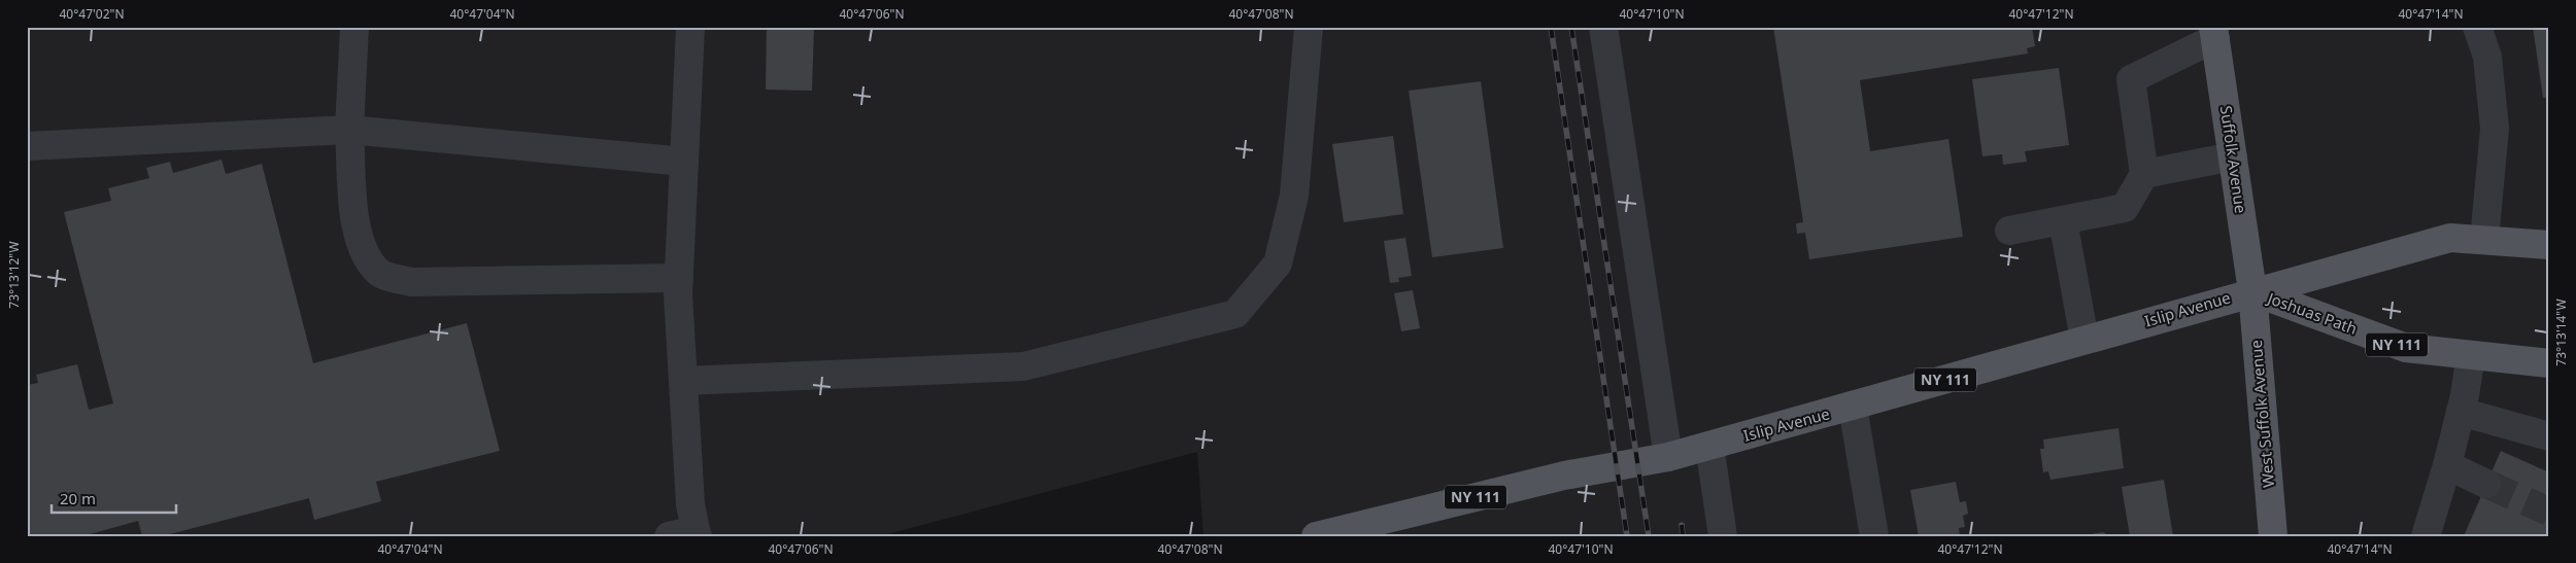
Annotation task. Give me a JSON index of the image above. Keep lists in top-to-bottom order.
{
  "streets": {
    "main road": [
      "Suffolk Avenue",
      "Islip Avenue",
      "Joshuas Path",
      "NY 111",
      "West Suffolk Avenue"
    ]
  },
  "crossings": [
    ["Suffolk Avenue", "Islip Avenue"],
    ["Suffolk Avenue", "Joshuas Path"],
    ["Suffolk Avenue", "West Suffolk Avenue"],
    ["Islip Avenue", "Joshuas Path"],
    ["Islip Avenue", "West Suffolk Avenue"],
    ["Joshuas Path", "West Suffolk Avenue"]
  ],
  "scale_bar": "20 m",
  "coordinates": [
    "40°47'02\"N",
    "40°47'04\"N",
    "40°47'06\"N",
    "40°47'08\"N",
    "40°47'10\"N",
    "40°47'12\"N",
    "40°47'14\"N",
    "73°13'12\"W",
    "73°13'14\"W"
  ]
}
